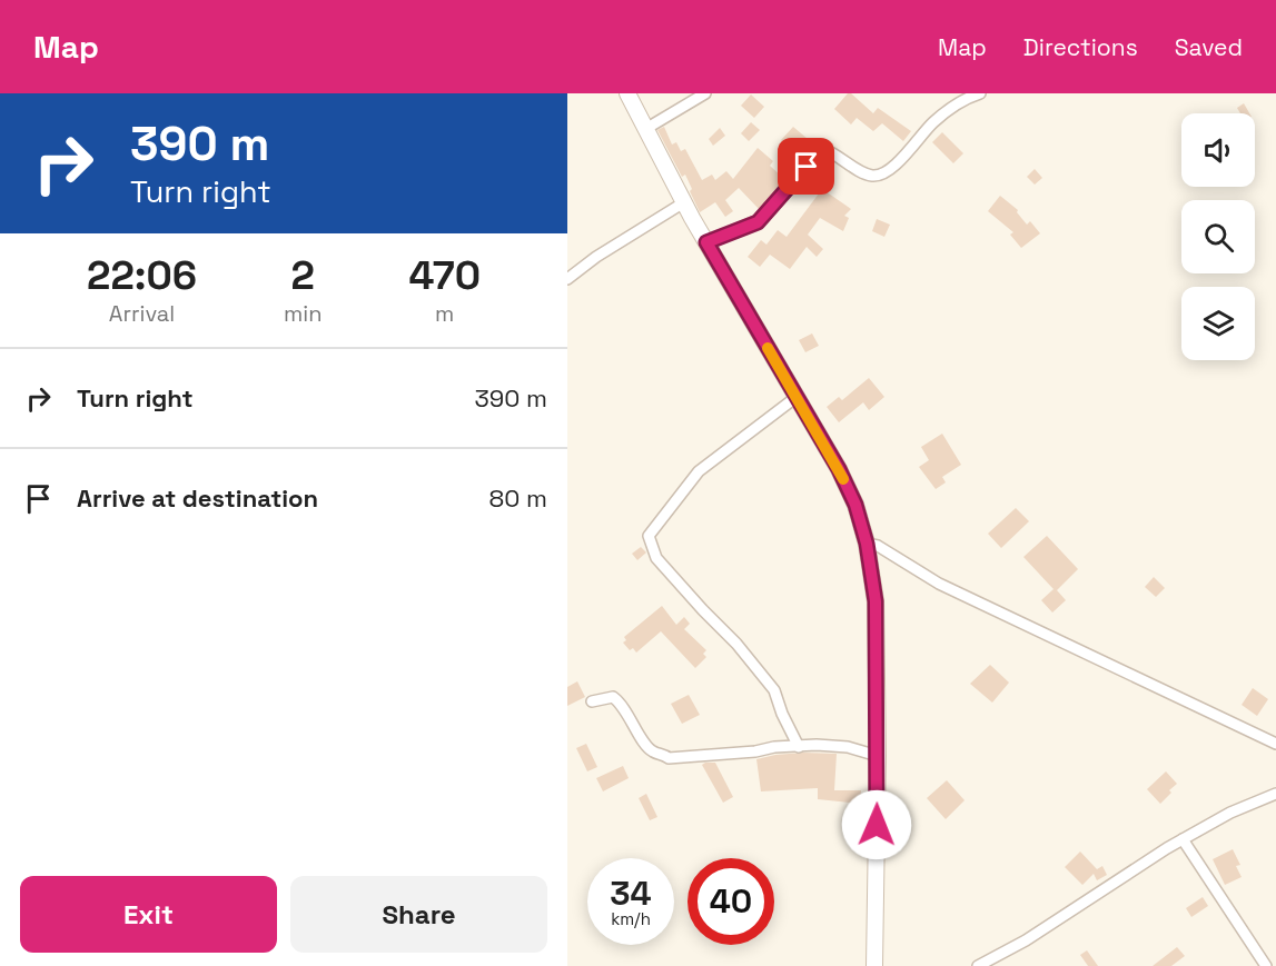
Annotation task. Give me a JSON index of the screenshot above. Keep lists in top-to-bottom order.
{
  "page": {
    "header": "Map",
    "nav": ["Map", "Directions", "Saved"],
    "turn": ["390 m", "Turn right"],
    "eta": [
      "22:06",
      "Arrival",
      "2",
      "min",
      "470",
      "m"
    ],
    "list": [
      {
        "name": "Turn right",
        "value": "390 m"
      },
      {
        "name": "Arrive at destination",
        "value": "80 m"
      }
    ],
    "speed": "34 km/h",
    "limit": "40",
    "buttons": ["Exit", "Share"]
  }
}
